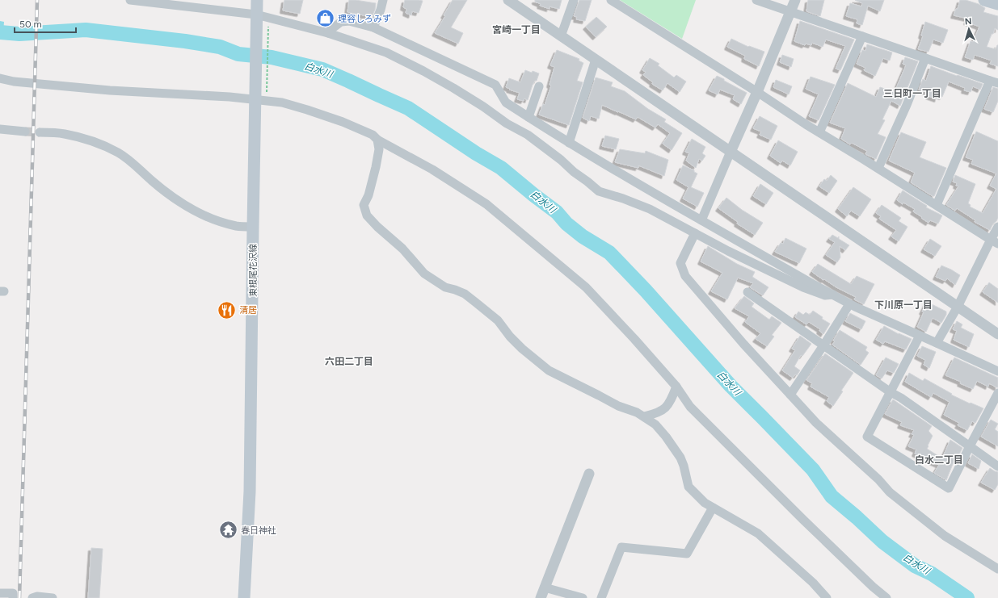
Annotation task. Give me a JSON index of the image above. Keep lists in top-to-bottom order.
{
  "streets": {
    "main road": ["東根尾花沢線"]
  },
  "districts": [
    "宮崎一丁目",
    "三日町一丁目",
    "下川原一丁目",
    "六田二丁目",
    "白水二丁目"
  ],
  "water": ["白水川"],
  "places": {
    "shop": ["理容しろみず"],
    "restaurant": ["清居"],
    "temple": ["春日神社"]
  },
  "scale_bar": "50 m",
  "north": "top"
}
